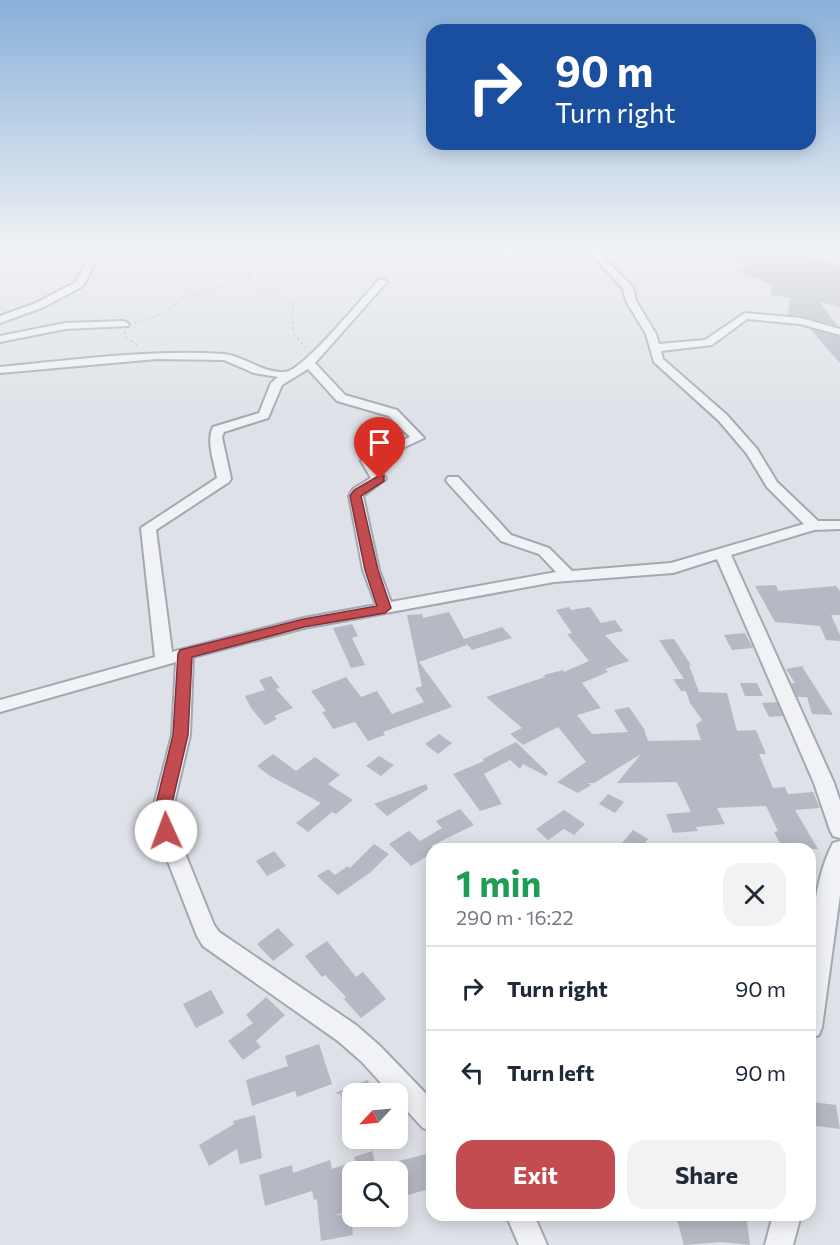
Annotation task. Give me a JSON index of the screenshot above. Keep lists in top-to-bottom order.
{
  "north": "bottom left",
  "page": {
    "turn": ["90 m", "Turn right"],
    "heading": ["1 min", "290 m · 16:22"],
    "list": [
      {
        "name": "Turn right",
        "value": "90 m"
      },
      {
        "name": "Turn left",
        "value": "90 m"
      }
    ],
    "buttons": ["Exit", "Share"]
  }
}
